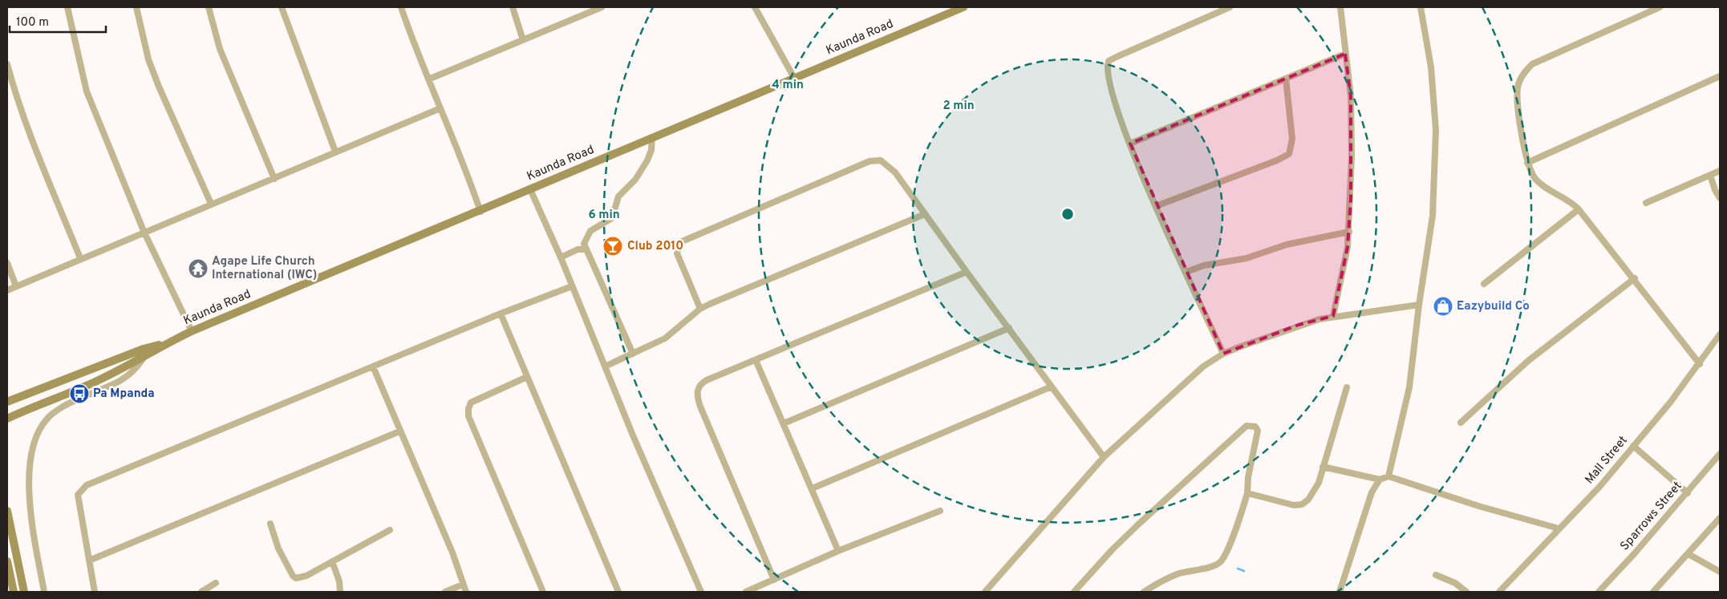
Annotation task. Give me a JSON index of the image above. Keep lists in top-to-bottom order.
{
  "streets": {
    "main road": ["Kaunda Road"],
    "street": ["Mall Street", "Sparrows Street"]
  },
  "places": {
    "bar": ["Club 2010"],
    "temple": ["Agape Life Church International (IWC)"],
    "shop": ["Eazybuild Co"],
    "bus stop": ["Pa Mpanda"]
  },
  "scale_bar": "100 m",
  "rings": ["4 min", "2 min", "6 min"]
}
